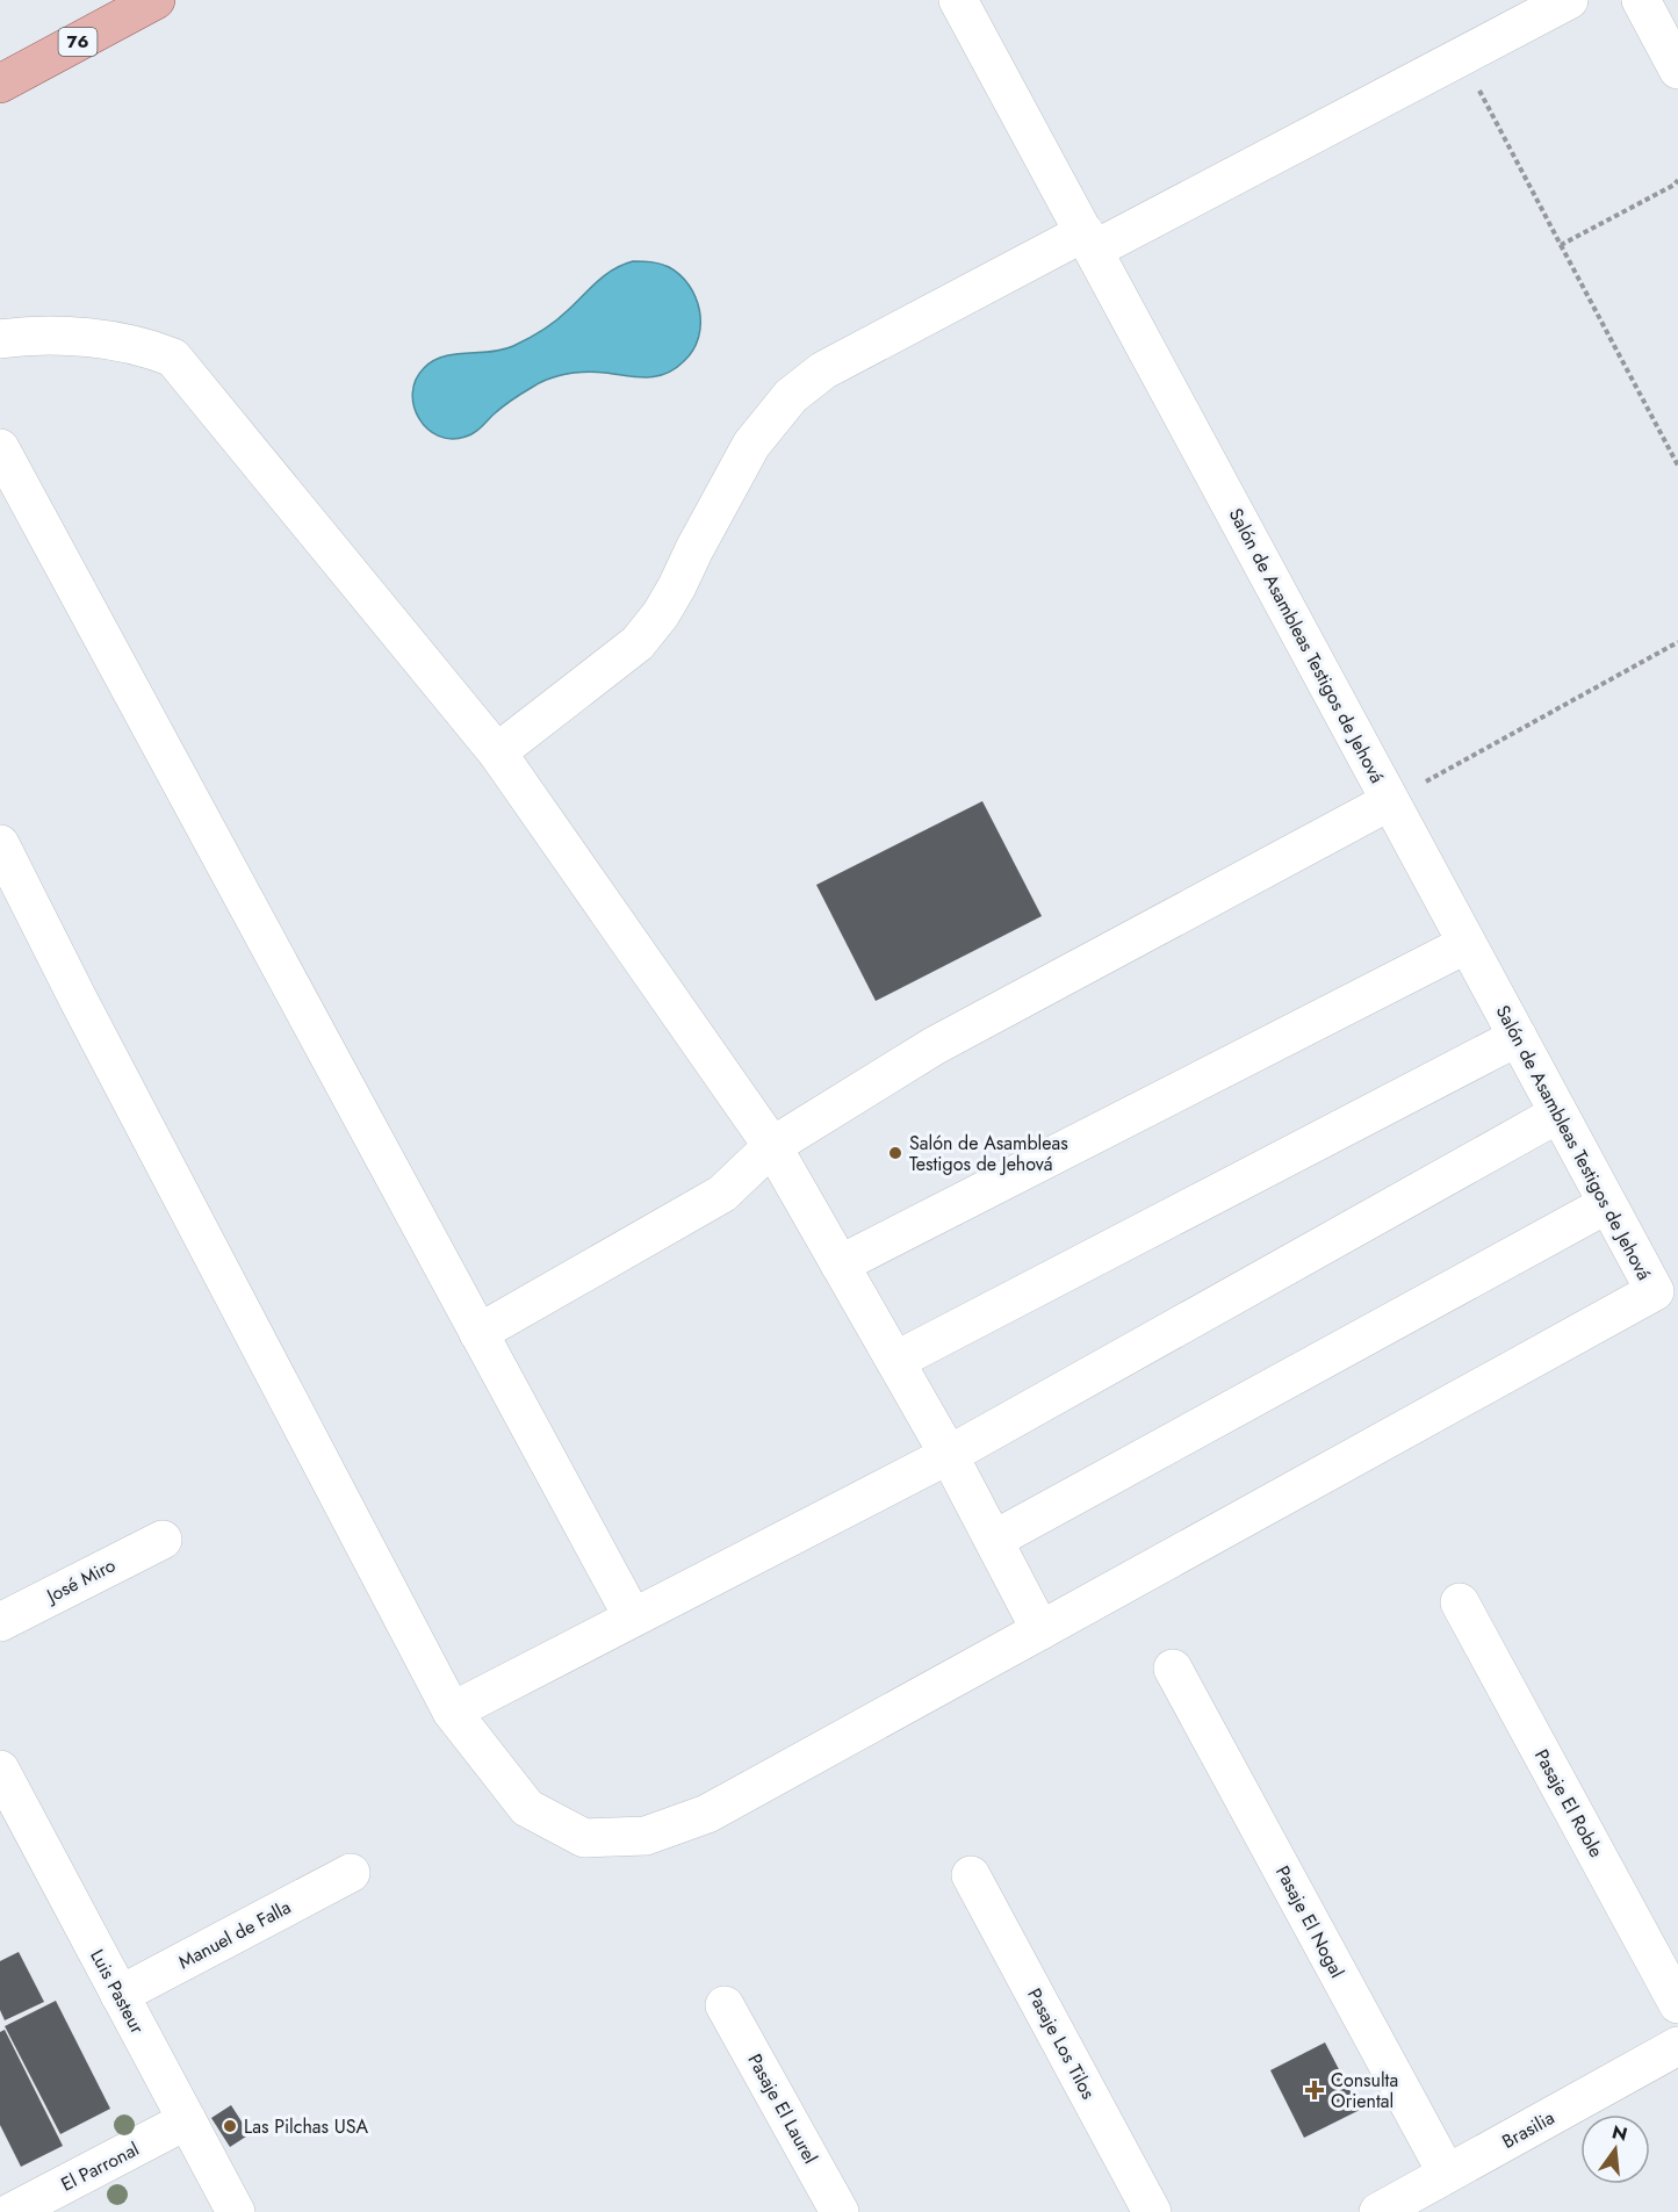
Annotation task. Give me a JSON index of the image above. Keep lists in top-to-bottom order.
{
  "streets": {
    "main road": ["76"],
    "street": [
      "Salón de Asambleas Testigos de Jehová",
      "José Miro",
      "Pasaje El Roble",
      "Pasaje El Nogal",
      "Manuel de Falla",
      "Luis Pasteur",
      "Pasaje Los Tilos",
      "Pasaje El Laurel",
      "Brasilia",
      "El Parronal"
    ]
  },
  "crossings": [
    ["Pasaje El Nogal", "Brasilia"],
    ["Manuel de Falla", "Luis Pasteur"],
    ["Luis Pasteur", "El Parronal"]
  ],
  "places": {
    "other": ["Salón de Asambleas Testigos de Jehová", "Las Pilchas USA"],
    "health": ["Consulta Oriental"]
  },
  "north": "top"
}
